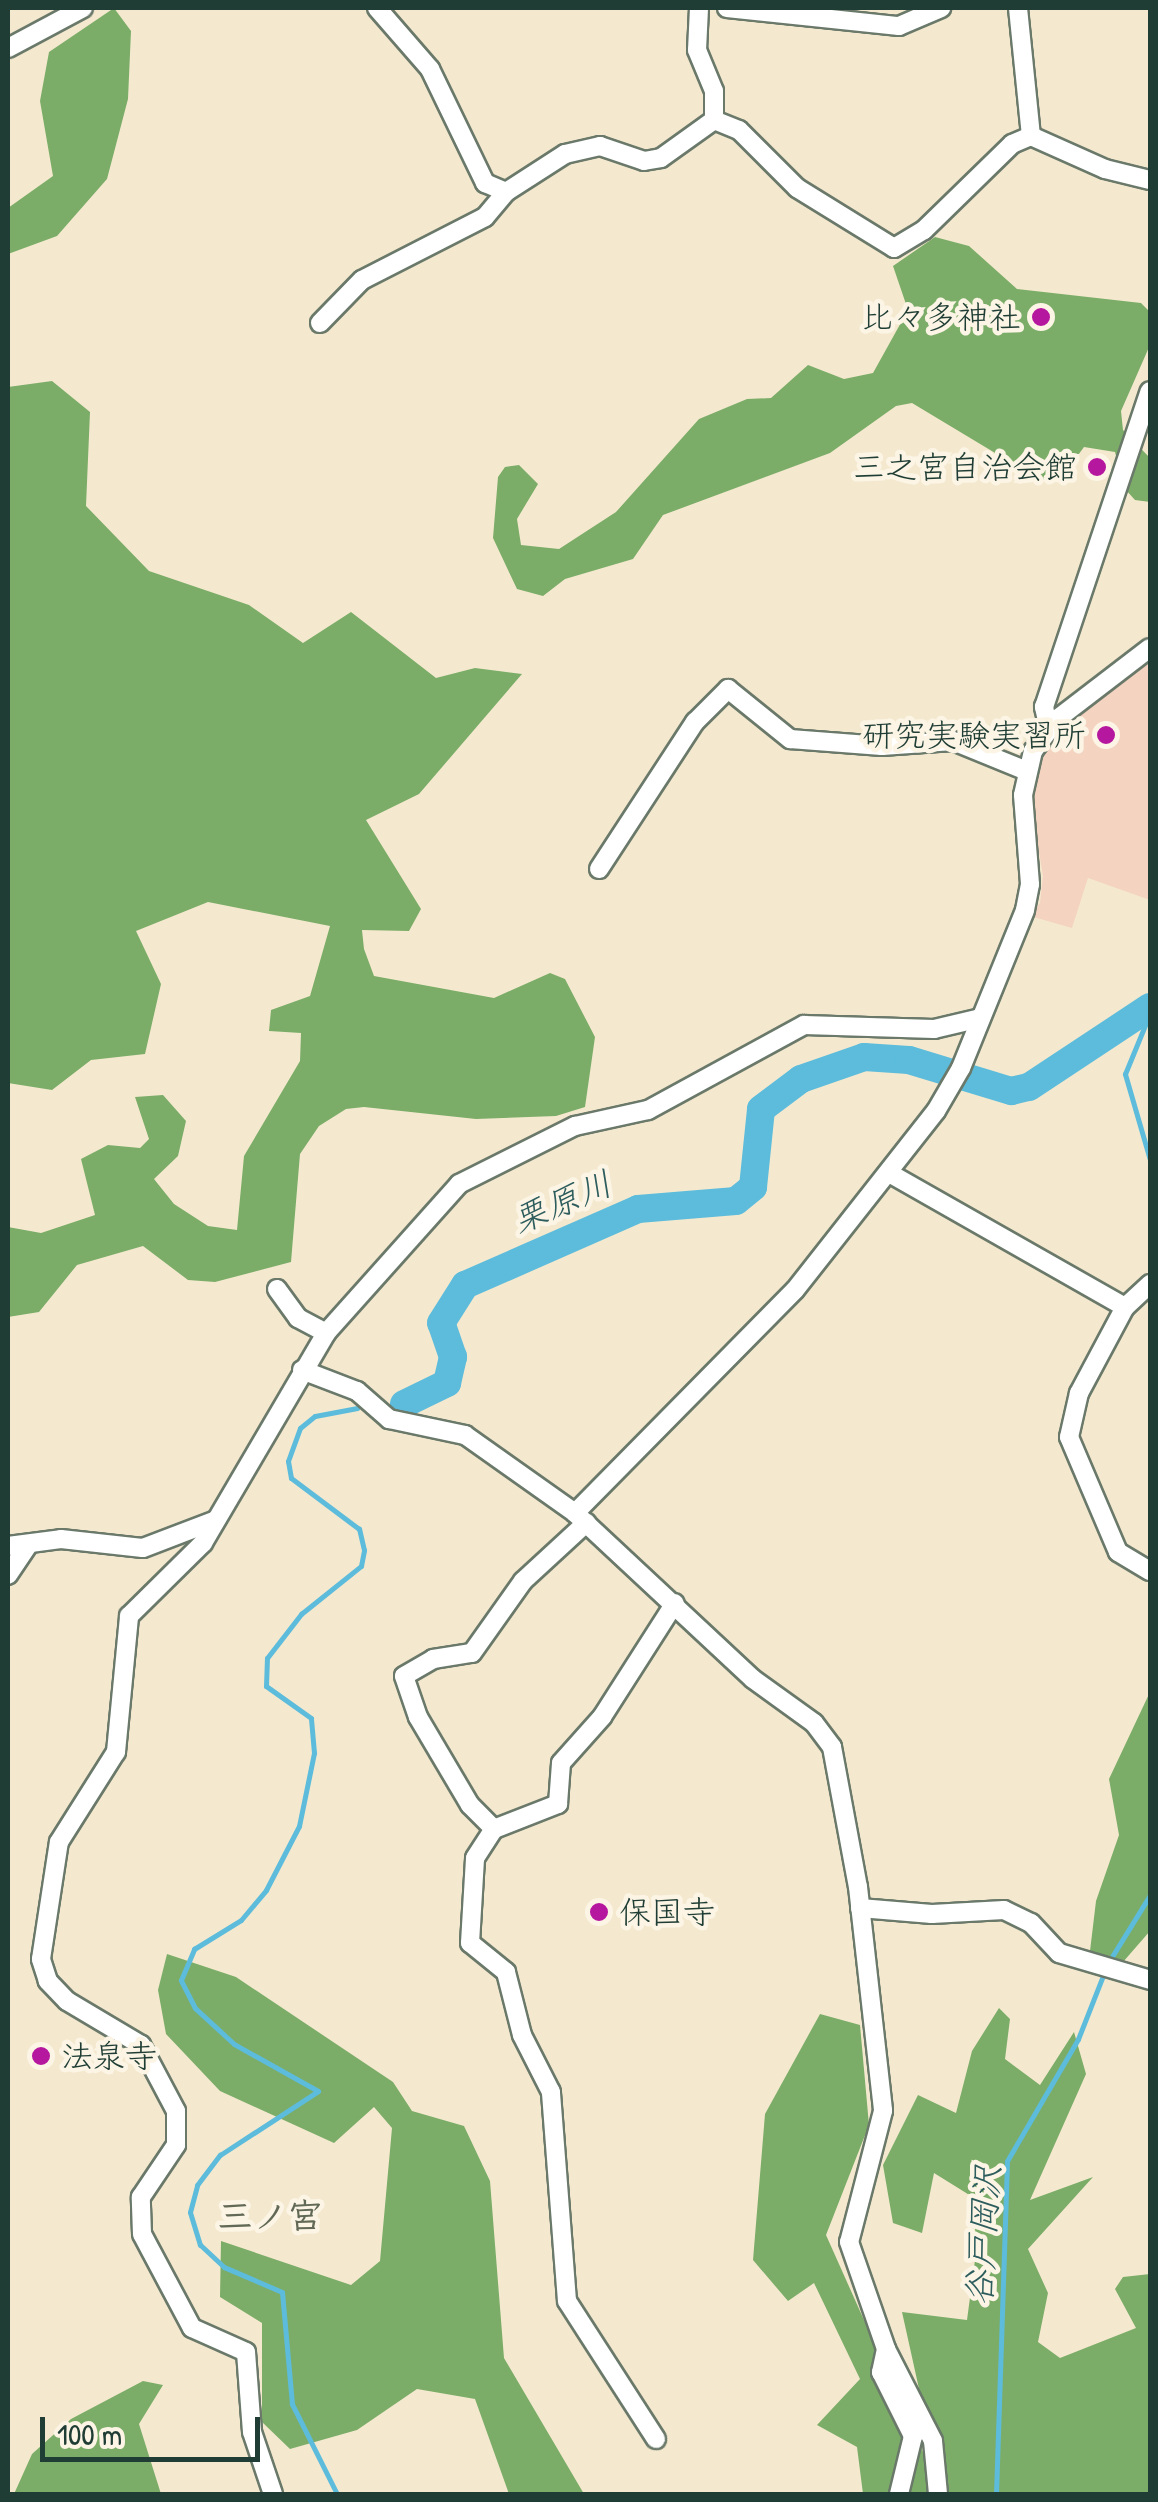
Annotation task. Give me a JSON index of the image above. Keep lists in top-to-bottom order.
{
  "districts": ["三ノ宮"],
  "water": ["栗原川", "谷戸岡沢"],
  "places": [
    "比々多神社",
    "三之宮自治会館",
    "研究実験実習所",
    "保国寺",
    "法泉寺"
  ],
  "scale_bar": "100 m"
}
